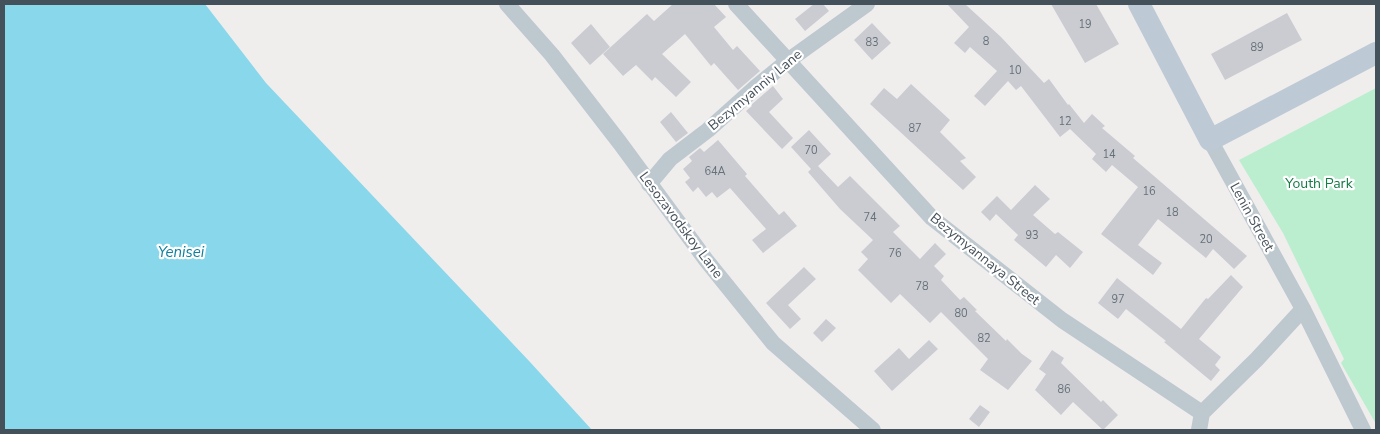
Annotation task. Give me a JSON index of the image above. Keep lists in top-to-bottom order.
{
  "streets": {
    "street": [
      "Bezymyanniy Lane",
      "Lenin Street",
      "Lesozavodskoy Lane",
      "Bezymyannaya Street"
    ]
  },
  "crossings": [
    ["Bezymyanniy Lane", "Lesozavodskoy Lane"],
    ["Bezymyanniy Lane", "Bezymyannaya Street"]
  ],
  "water": ["Yenisei"],
  "parks": ["Youth Park"],
  "house_numbers": [
    "19",
    "8",
    "83",
    "89",
    "10",
    "12",
    "87",
    "70",
    "14",
    "64А",
    "16",
    "18",
    "74",
    "93",
    "20",
    "76",
    "78",
    "97",
    "80",
    "82",
    "86"
  ]
}
